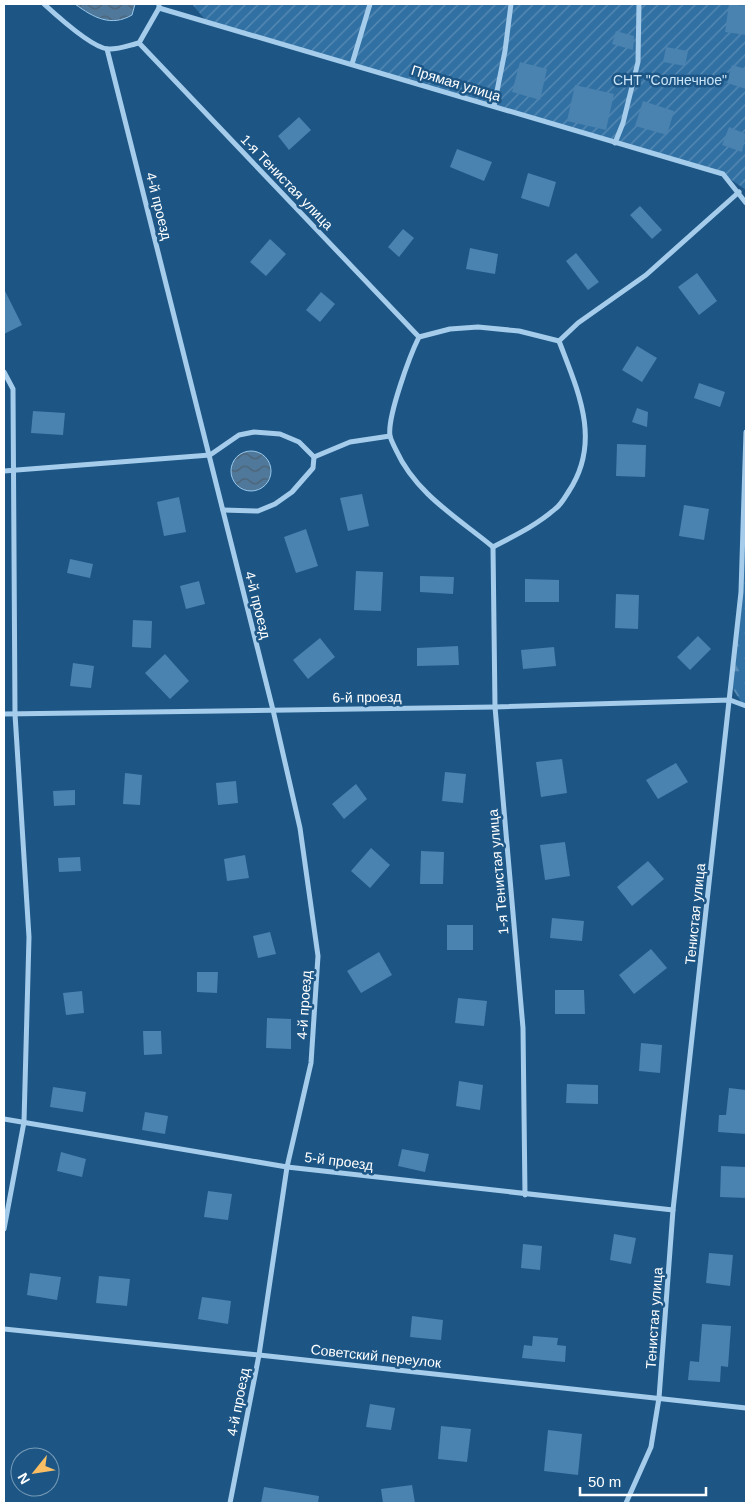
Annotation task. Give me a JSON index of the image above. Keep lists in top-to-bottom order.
{
  "streets": {
    "street": [
      "Прямая улица",
      "1-я Тенистая улица",
      "4-й проезд",
      "6-й проезд",
      "Тенистая улица",
      "5-й проезд",
      "Советский переулок"
    ]
  },
  "crossings": [
    ["1-я Тенистая улица", "6-й проезд"],
    ["1-я Тенистая улица", "5-й проезд"],
    ["4-й проезд", "6-й проезд"],
    ["4-й проезд", "5-й проезд"],
    ["4-й проезд", "Советский переулок"],
    ["6-й проезд", "Тенистая улица"],
    ["Тенистая улица", "5-й проезд"],
    ["Тенистая улица", "Советский переулок"]
  ],
  "parks": ["СНТ \"Солнечное\""],
  "scale_bar": "50 m",
  "north": "bottom left"
}
